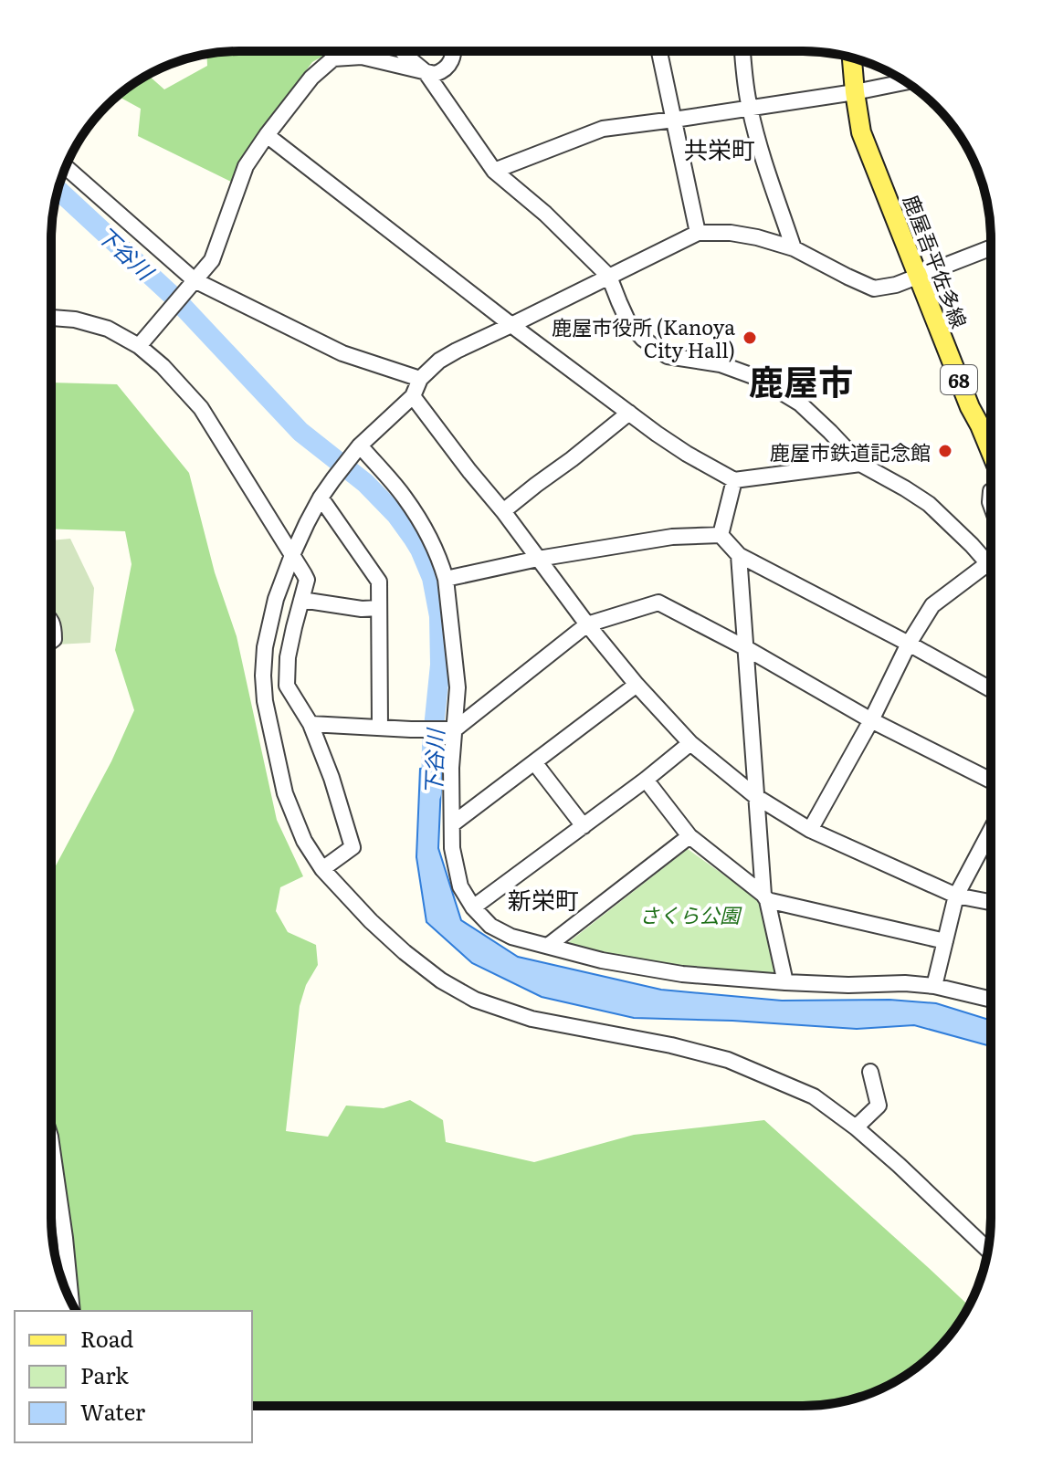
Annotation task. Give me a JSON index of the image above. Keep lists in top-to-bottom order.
{
  "streets": {
    "main road": ["鹿屋吾平佐多線", "68"]
  },
  "districts": ["共栄町", "鹿屋市", "新栄町"],
  "water": ["下谷川"],
  "parks": ["さくら公園"],
  "places": ["鹿屋市役所 (Kanoya City Hall)", "鹿屋市鉄道記念館"],
  "legend": ["Road", "Park", "Water"]
}
